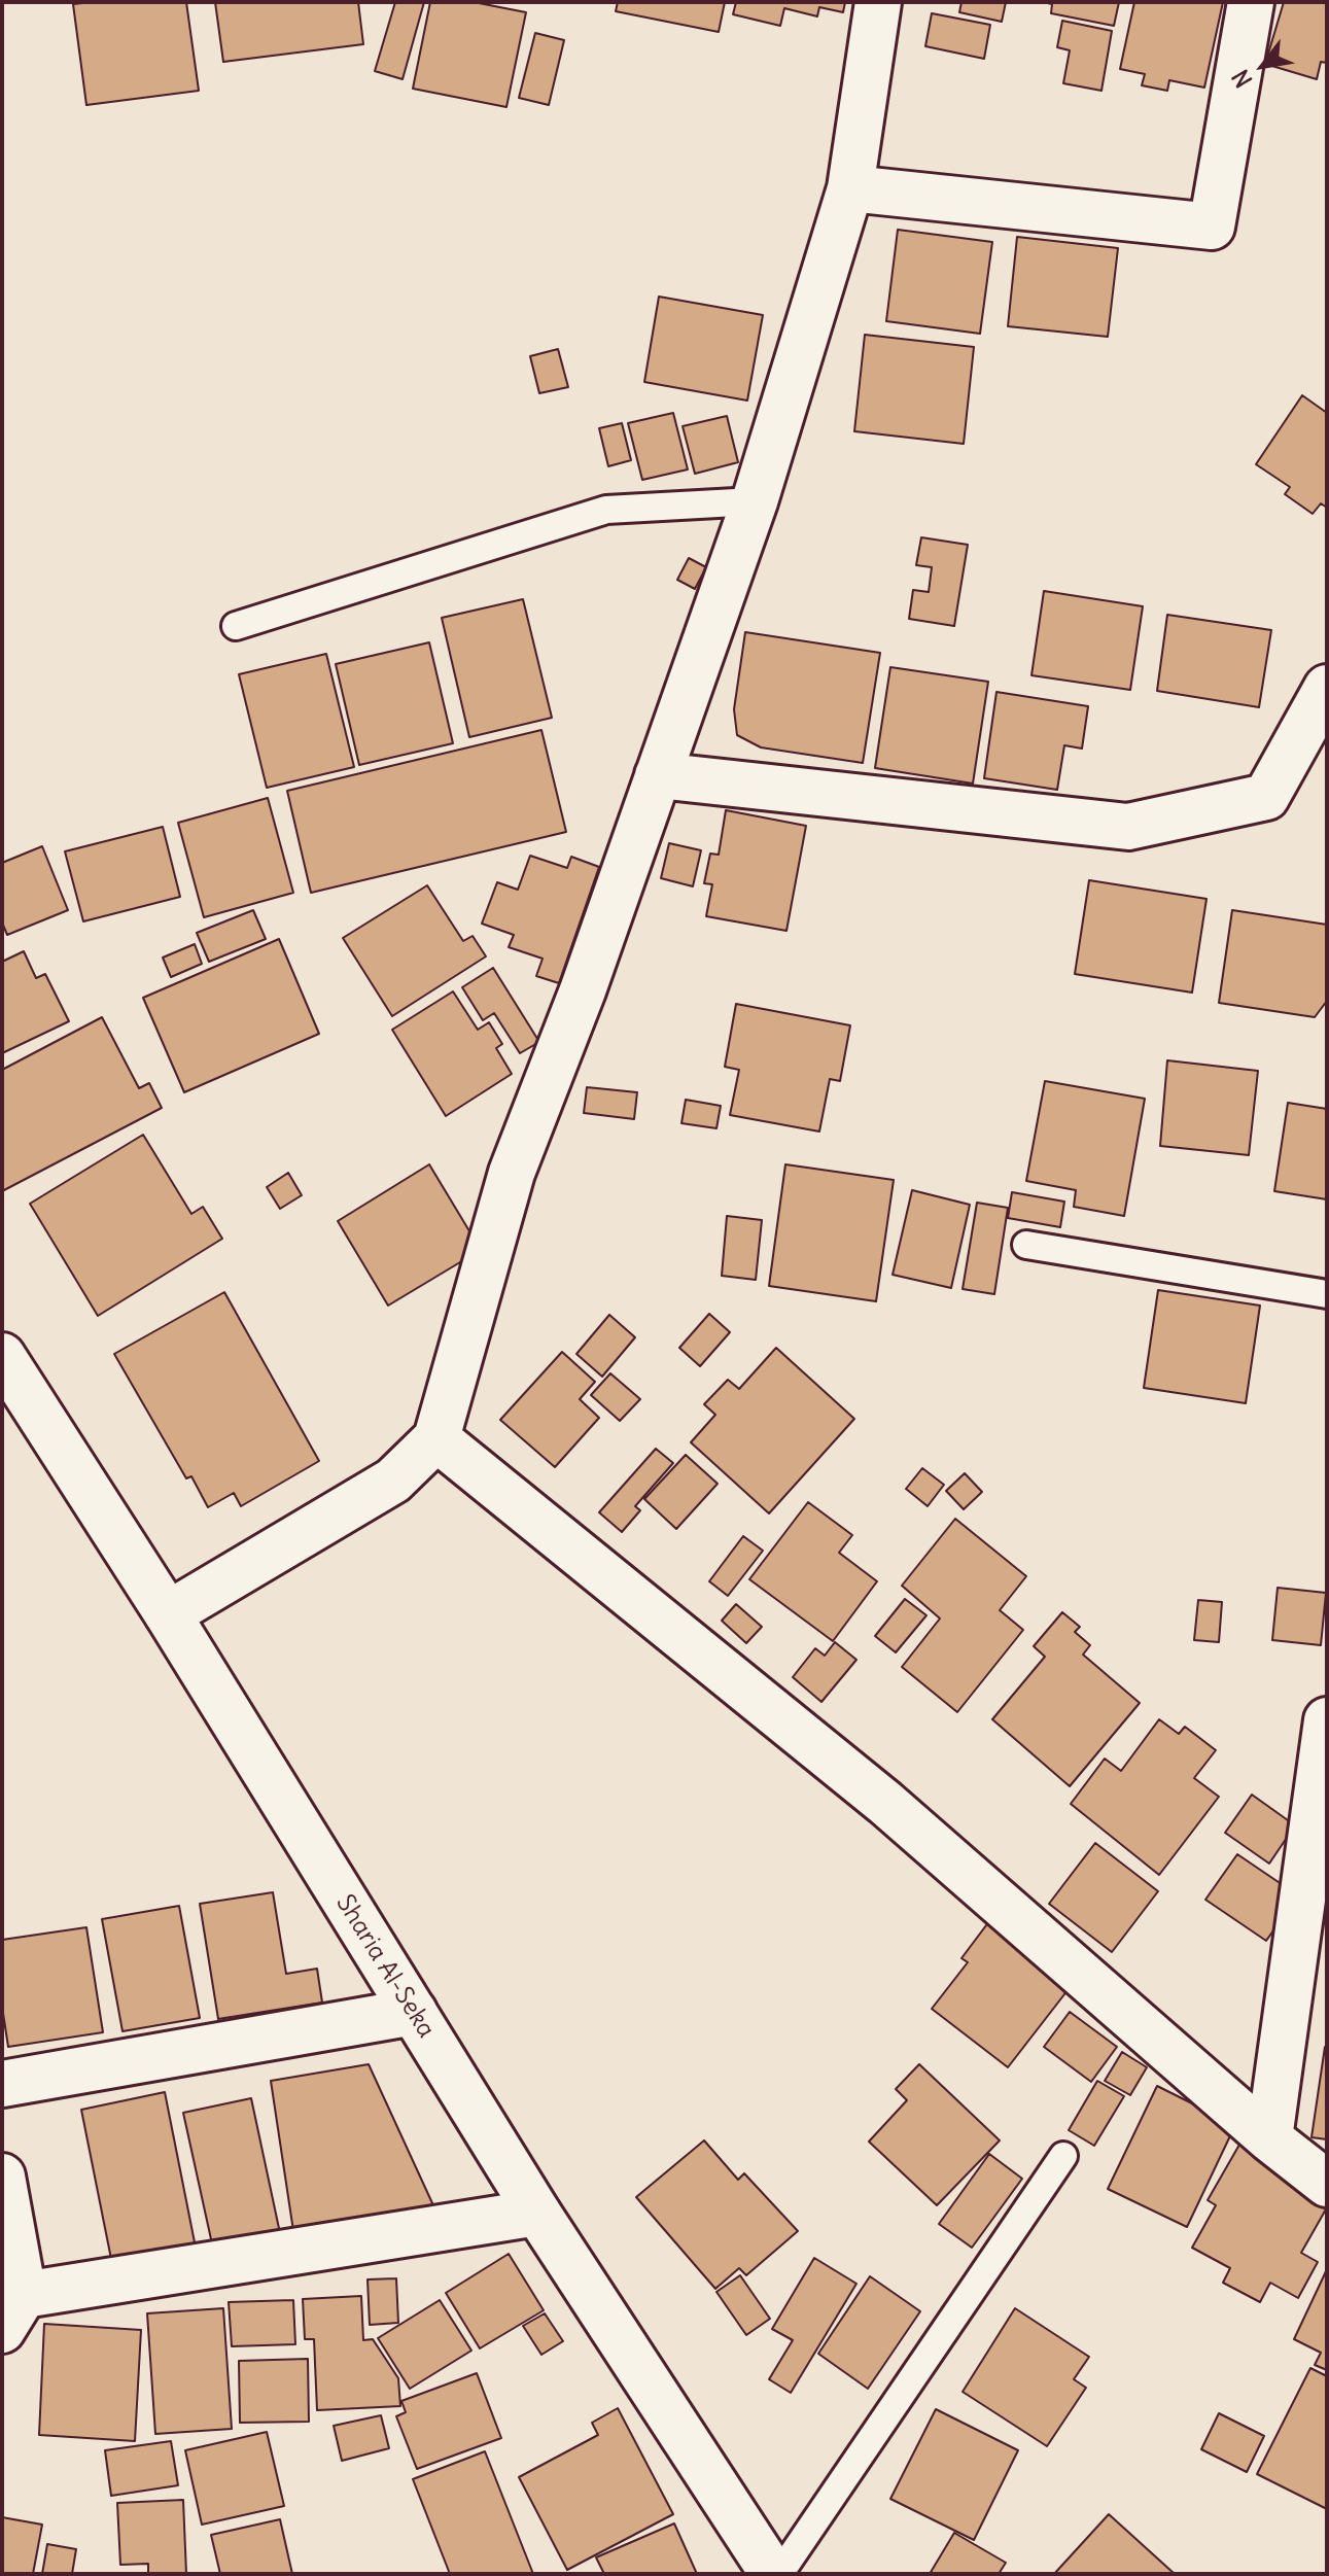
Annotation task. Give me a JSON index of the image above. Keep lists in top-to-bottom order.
{
  "streets": {
    "street": ["Sharia Al-Seka"]
  },
  "north": "bottom left"
}
